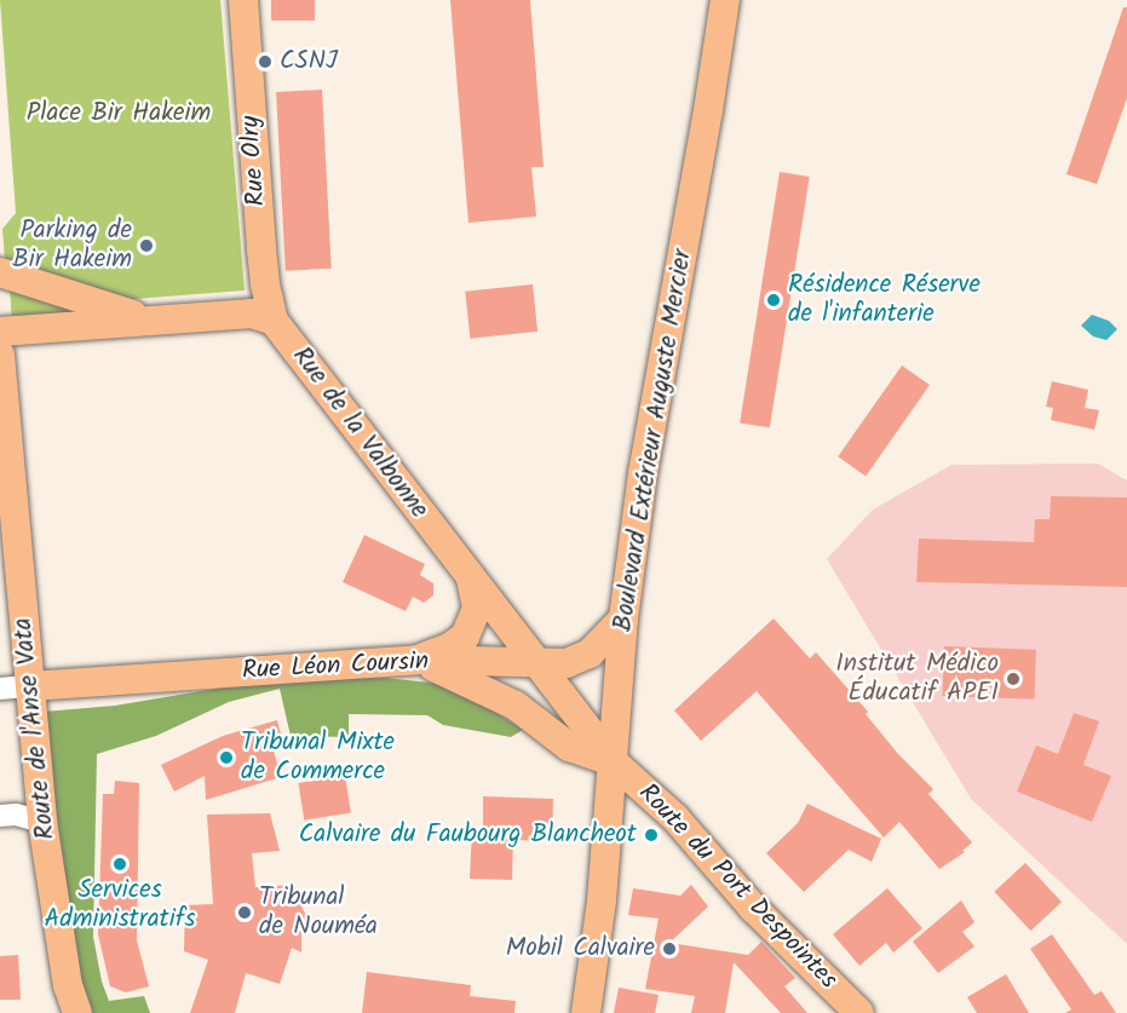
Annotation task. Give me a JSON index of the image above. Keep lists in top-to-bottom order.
{
  "streets": {
    "main road": [
      "Rue Olry",
      "Rue de la Valbonne",
      "Boulevard Extérieur Auguste Mercier",
      "Rue Léon Coursin",
      "Route de l'Anse Vata",
      "Route du Port Despointes"
    ]
  },
  "crossings": [
    ["Rue Olry", "Rue de la Valbonne"],
    ["Rue de la Valbonne", "Boulevard Extérieur Auguste Mercier"],
    ["Rue de la Valbonne", "Rue Léon Coursin"],
    ["Rue de la Valbonne", "Route du Port Despointes"],
    ["Boulevard Extérieur Auguste Mercier", "Rue Léon Coursin"],
    ["Boulevard Extérieur Auguste Mercier", "Route du Port Despointes"],
    ["Rue Léon Coursin", "Route de l'Anse Vata"]
  ],
  "parks": ["Place Bir Hakeim"],
  "places": [
    "CSNJ",
    "Parking de Bir Hakeim",
    "Résidence Réserve de l'infanterie",
    "Institut Médico Éducatif APEI",
    "Tribunal Mixte de Commerce",
    "Calvaire du Faubourg Blancheot",
    "Services Administratifs",
    "Tribunal de Nouméa",
    "Mobil Calvaire"
  ]
}
